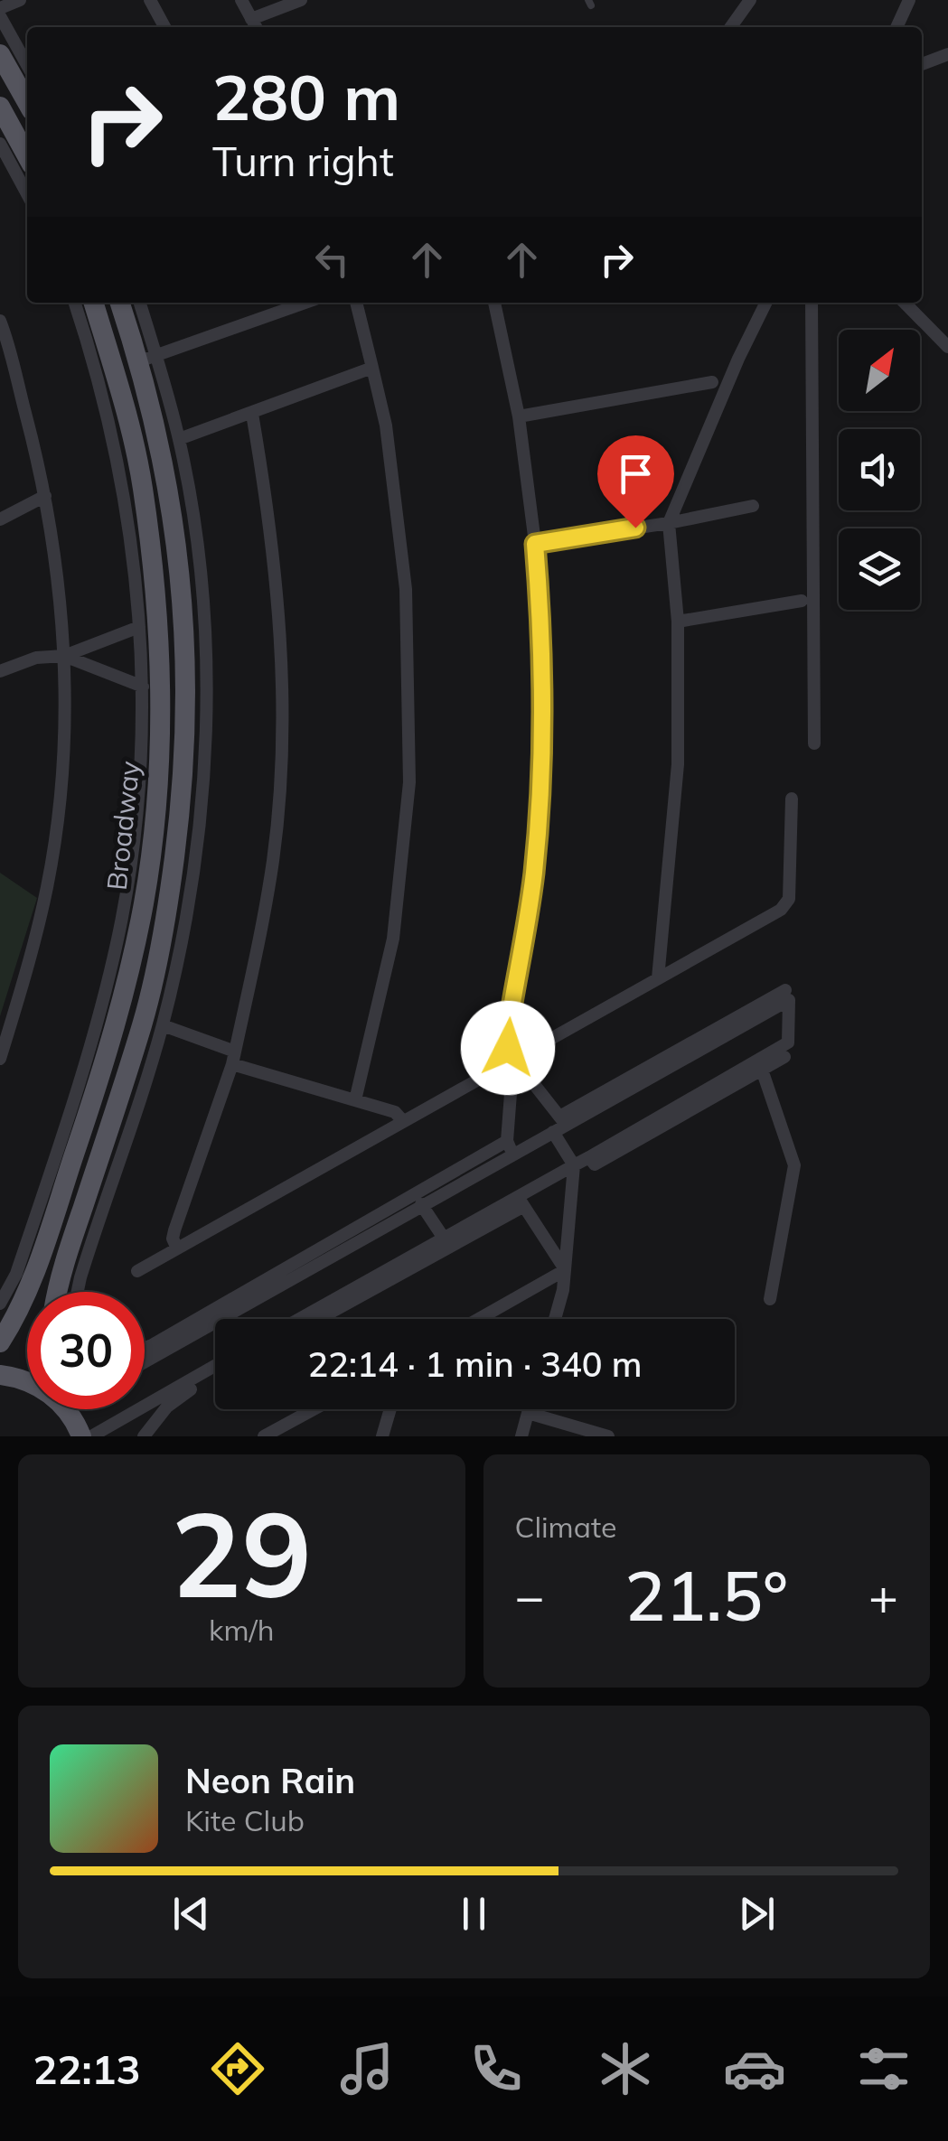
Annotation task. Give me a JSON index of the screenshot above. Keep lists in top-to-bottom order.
{
  "streets": {
    "main road": ["Broadway"]
  },
  "north": "top right",
  "page": {
    "turn": ["280 m", "Turn right"],
    "limit": "30",
    "trip": "22:14 · 1 min · 340 m",
    "tile": [
      ["29", "km/h"],
      "Climate"
    ],
    "heat": ["−", "21.5°", "+"],
    "song": ["Neon Rain", "Kite Club"],
    "tabs": "22:13"
  }
}
